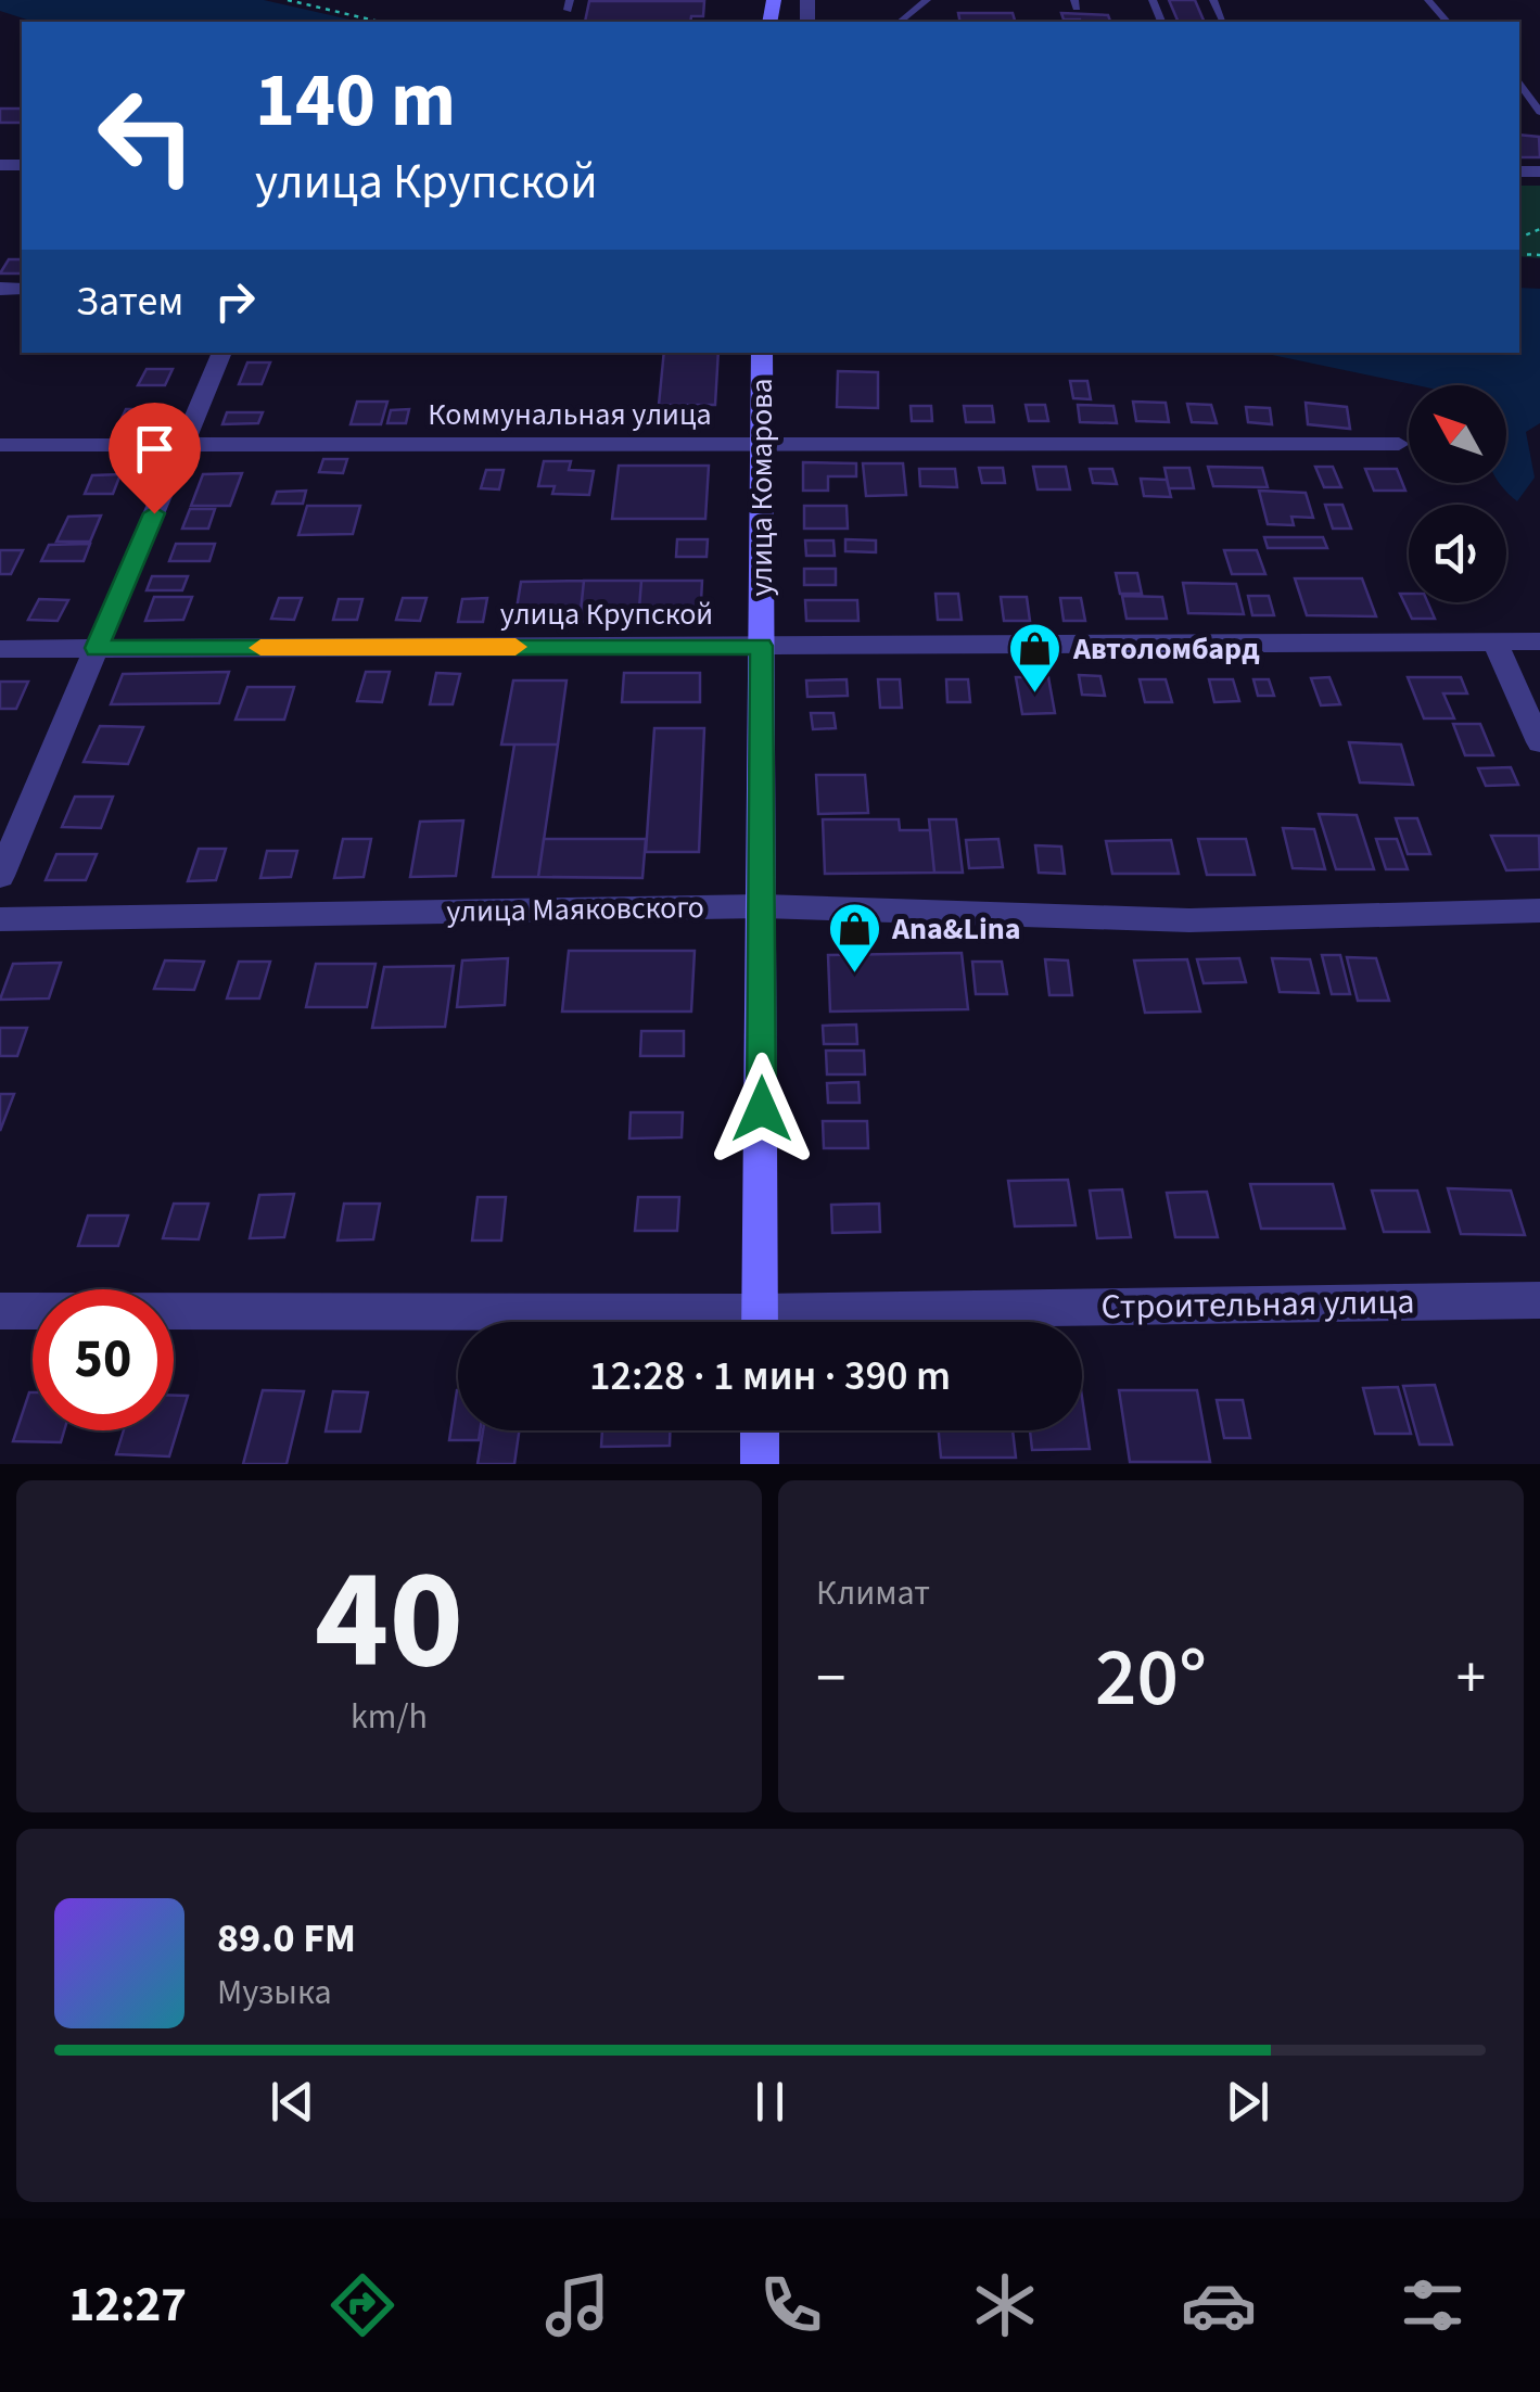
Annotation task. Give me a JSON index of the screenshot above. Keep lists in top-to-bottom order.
{
  "streets": {
    "main road": ["улица Комарова"],
    "street": [
      "Коммунальная улица",
      "улица Крупской",
      "улица Маяковского",
      "Строительная улица"
    ]
  },
  "crossings": [
    ["Коммунальная улица", "улица Комарова"],
    ["улица Комарова", "улица Крупской"],
    ["улица Комарова", "улица Маяковского"]
  ],
  "places": {
    "shop": ["Автоломбард", "Ana&Lina"]
  },
  "north": "top left",
  "page": {
    "turn": ["140 m", "улица Крупской"],
    "then": "Затем",
    "limit": "50",
    "trip": "12:28 · 1 мин · 390 m",
    "tile": [
      ["40", "km/h"],
      "Климат"
    ],
    "heat": ["−", "20°", "+"],
    "song": ["89.0 FM", "Музыка"],
    "tabs": "12:27"
  }
}
